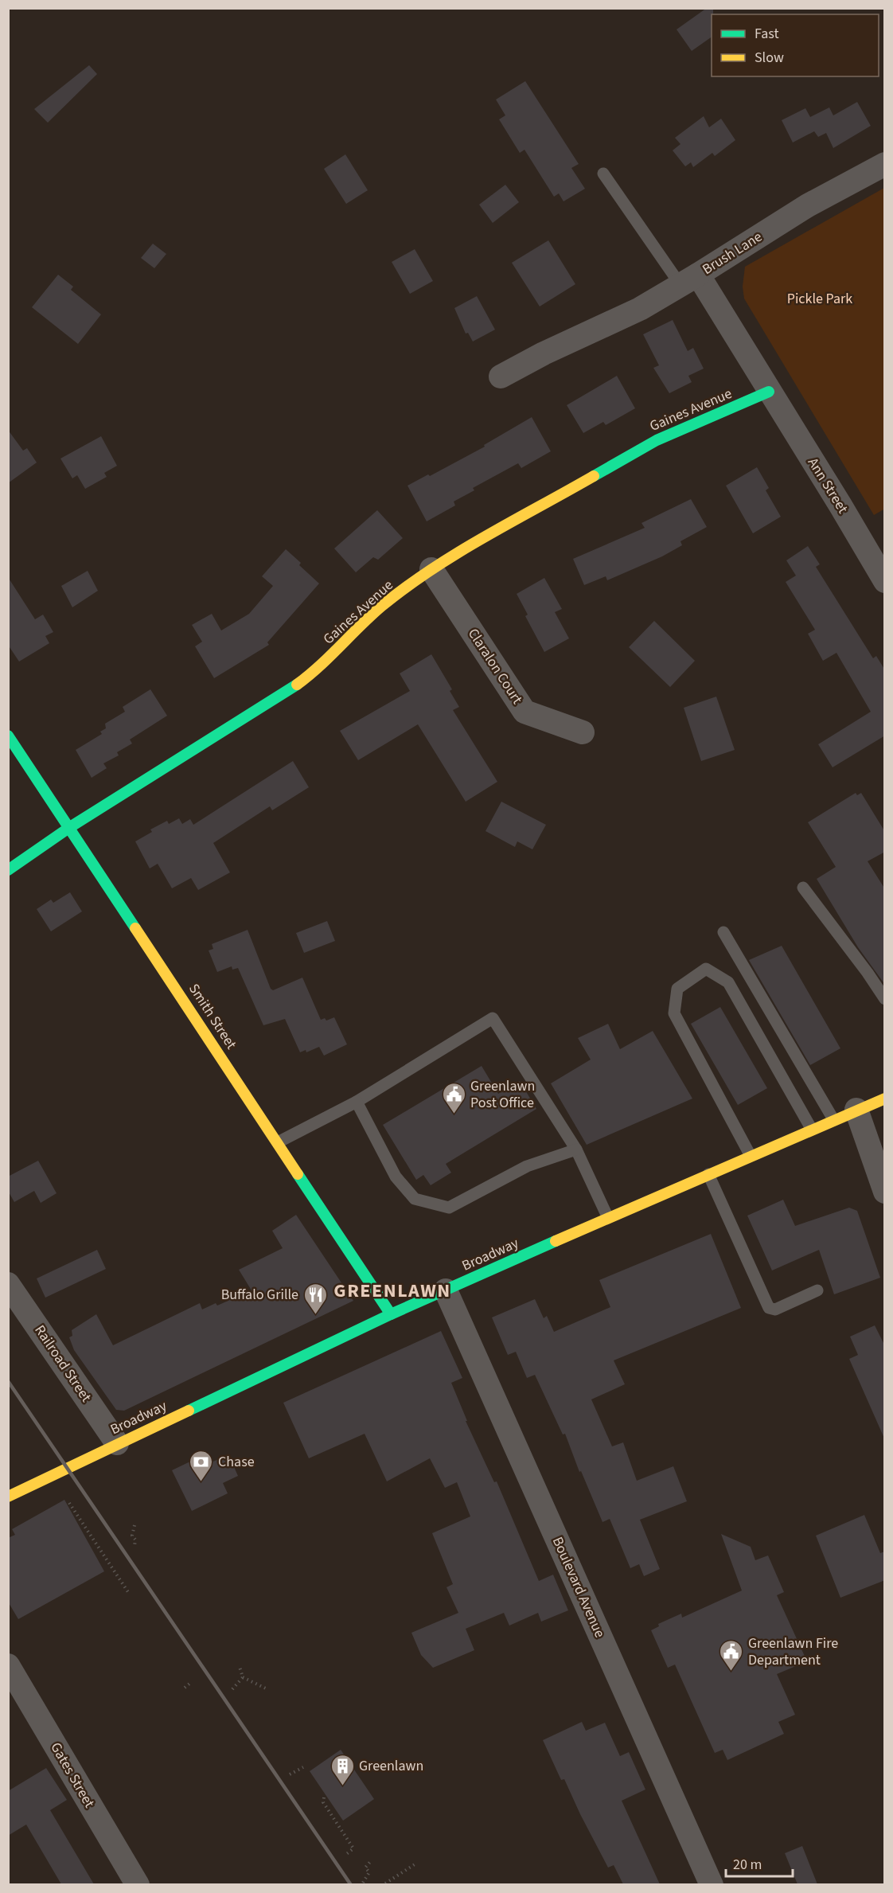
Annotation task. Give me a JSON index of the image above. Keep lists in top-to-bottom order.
{
  "streets": {
    "street": [
      "Brush Lane",
      "Gaines Avenue",
      "Ann Street",
      "Claralon Court",
      "Smith Street",
      "Broadway",
      "Railroad Street",
      "Boulevard Avenue",
      "Gates Street"
    ]
  },
  "crossings": [
    ["Brush Lane", "Gaines Avenue"],
    ["Brush Lane", "Ann Street"],
    ["Gaines Avenue", "Ann Street"],
    ["Gaines Avenue", "Claralon Court"],
    ["Gaines Avenue", "Smith Street"],
    ["Smith Street", "Broadway"],
    ["Broadway", "Railroad Street"],
    ["Broadway", "Boulevard Avenue"]
  ],
  "districts": ["GREENLAWN"],
  "parks": ["Pickle Park"],
  "places": {
    "public building": ["Greenlawn Post Office", "Greenlawn Fire Department"],
    "restaurant": ["Buffalo Grille"],
    "bank": ["Chase"],
    "building": ["Greenlawn"]
  },
  "legend": ["Fast", "Slow"],
  "scale_bar": "20 m"
}
